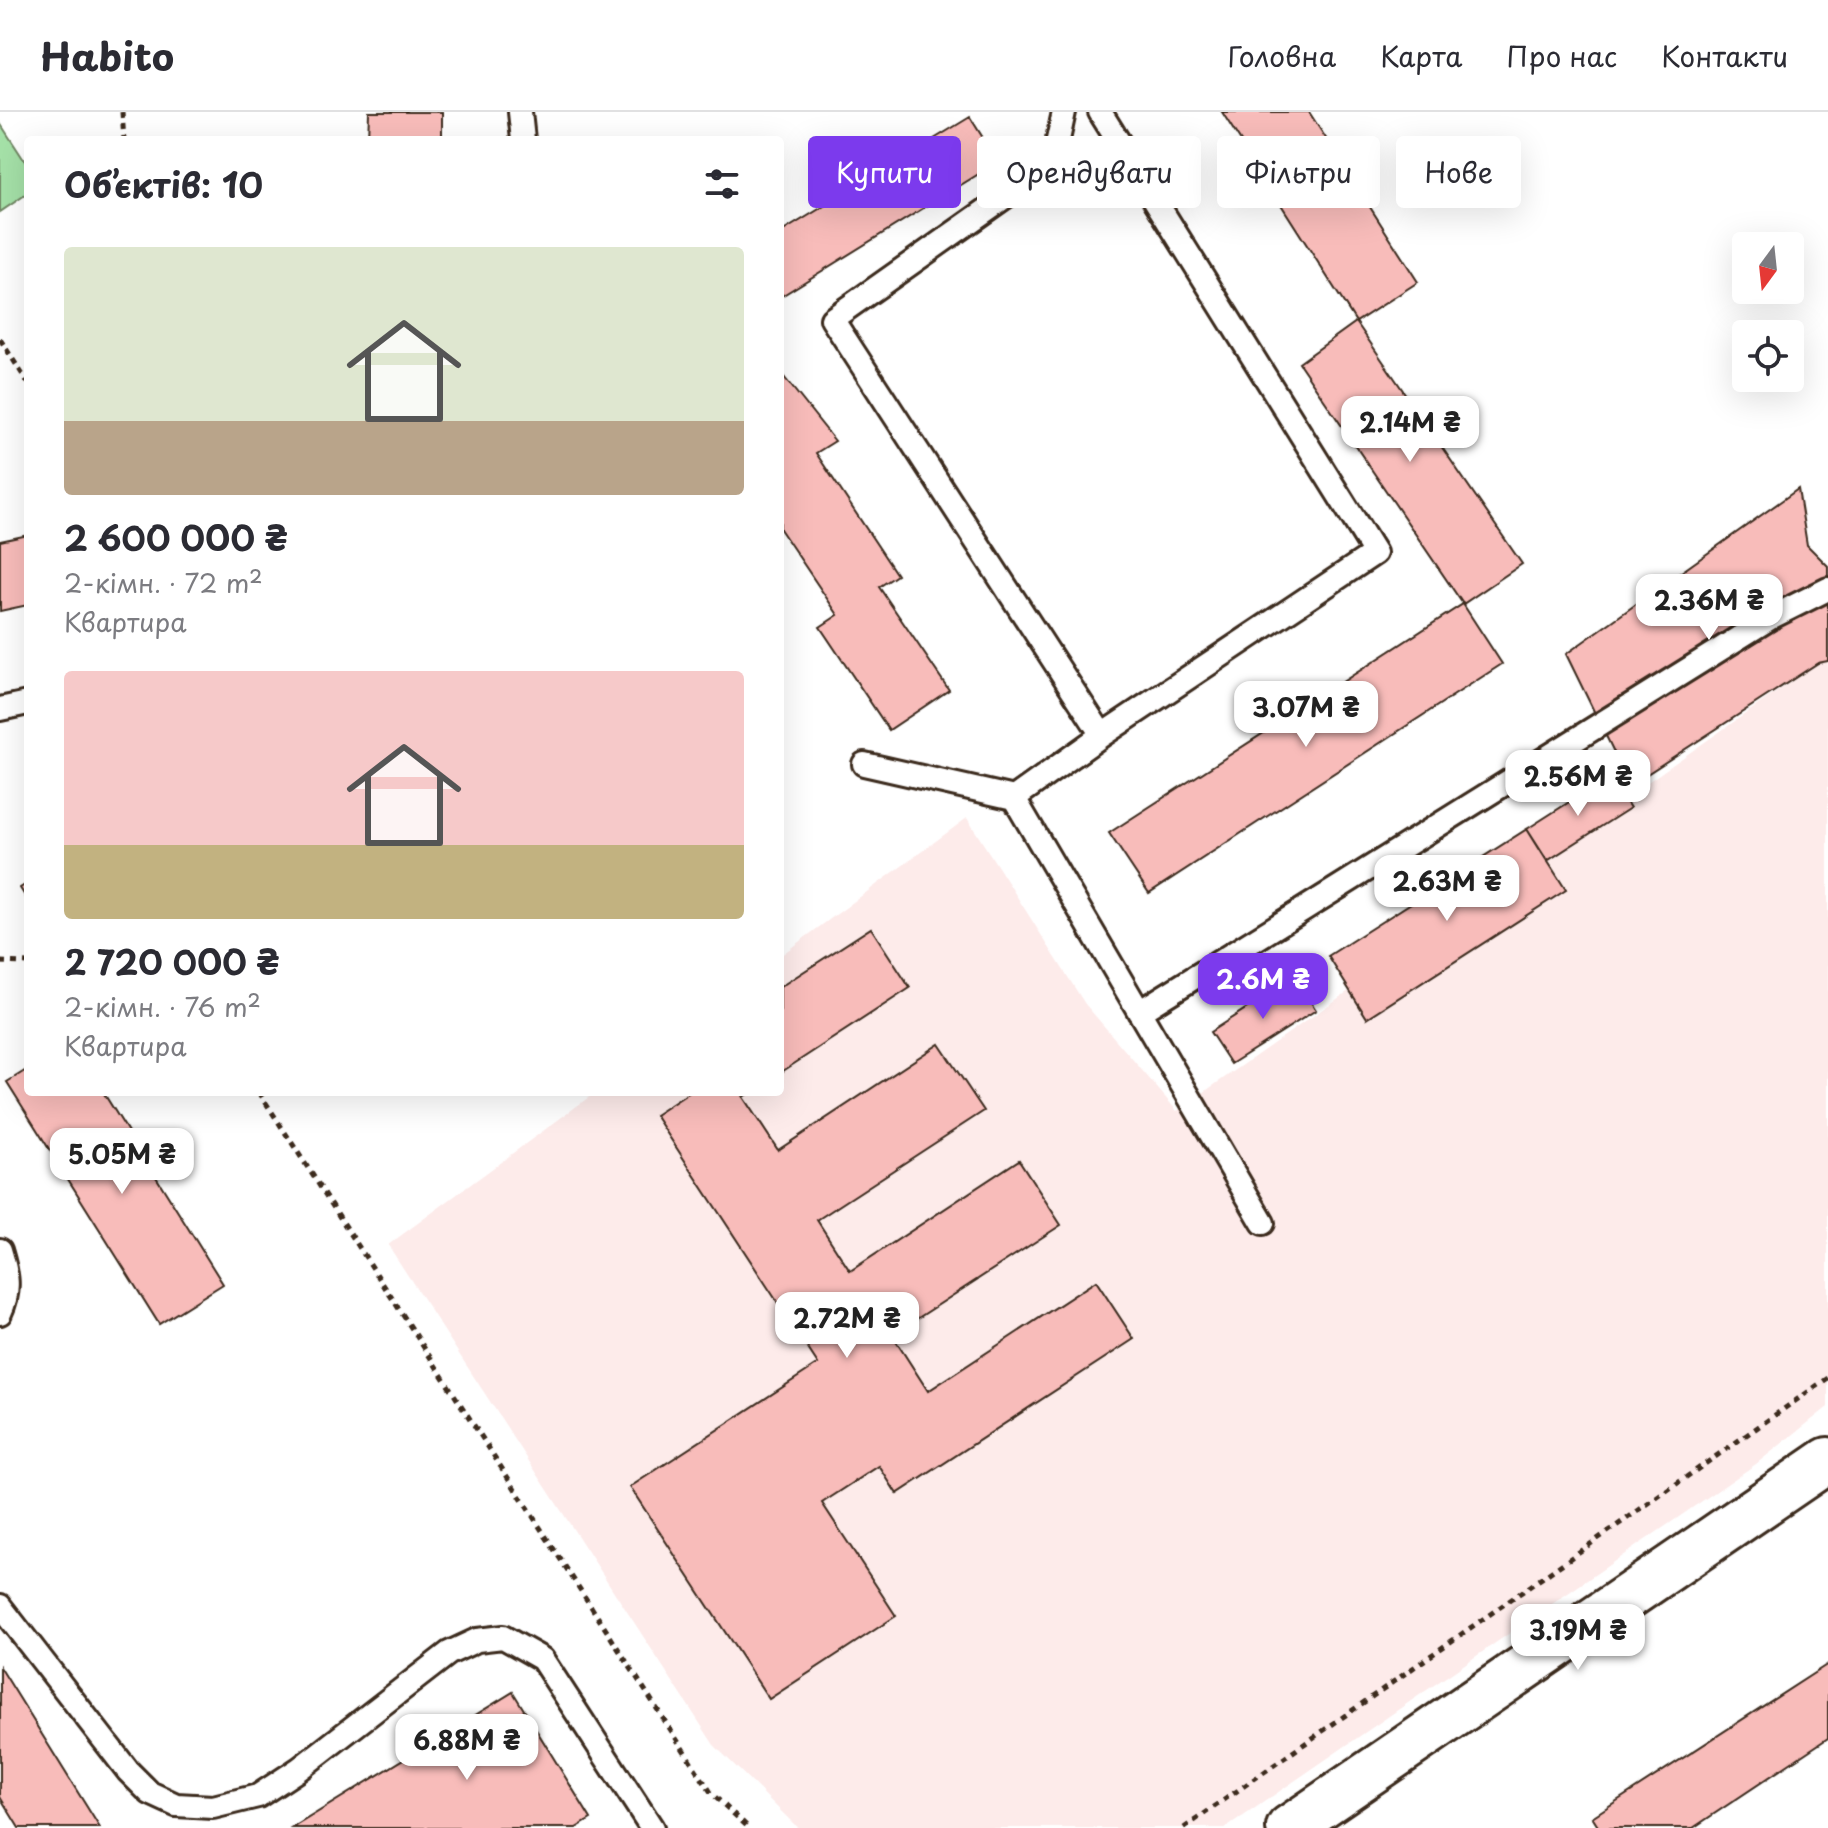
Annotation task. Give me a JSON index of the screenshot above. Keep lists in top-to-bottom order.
{
  "north": "bottom",
  "page": {
    "header": "Habito",
    "nav": [
      "Головна",
      "Карта",
      "Про нас",
      "Контакти"
    ],
    "chip": [
      "Купити",
      "Орендувати",
      "Фільтри",
      "Нове"
    ],
    "heading": "Об’єктів: 10",
    "list": [
      {
        "name": "2 600 000 ₴",
        "note": "2-кімн. · 72 m² · Квартира"
      },
      {
        "name": "2 720 000 ₴",
        "note": "2-кімн. · 76 m² · Квартира"
      }
    ],
    "price": [
      "2.14M ₴",
      "2.36M ₴",
      "3.07M ₴",
      "2.56M ₴",
      "2.63M ₴",
      "2.6M ₴",
      "5.05M ₴",
      "2.72M ₴",
      "3.19M ₴",
      "6.88M ₴"
    ]
  }
}
